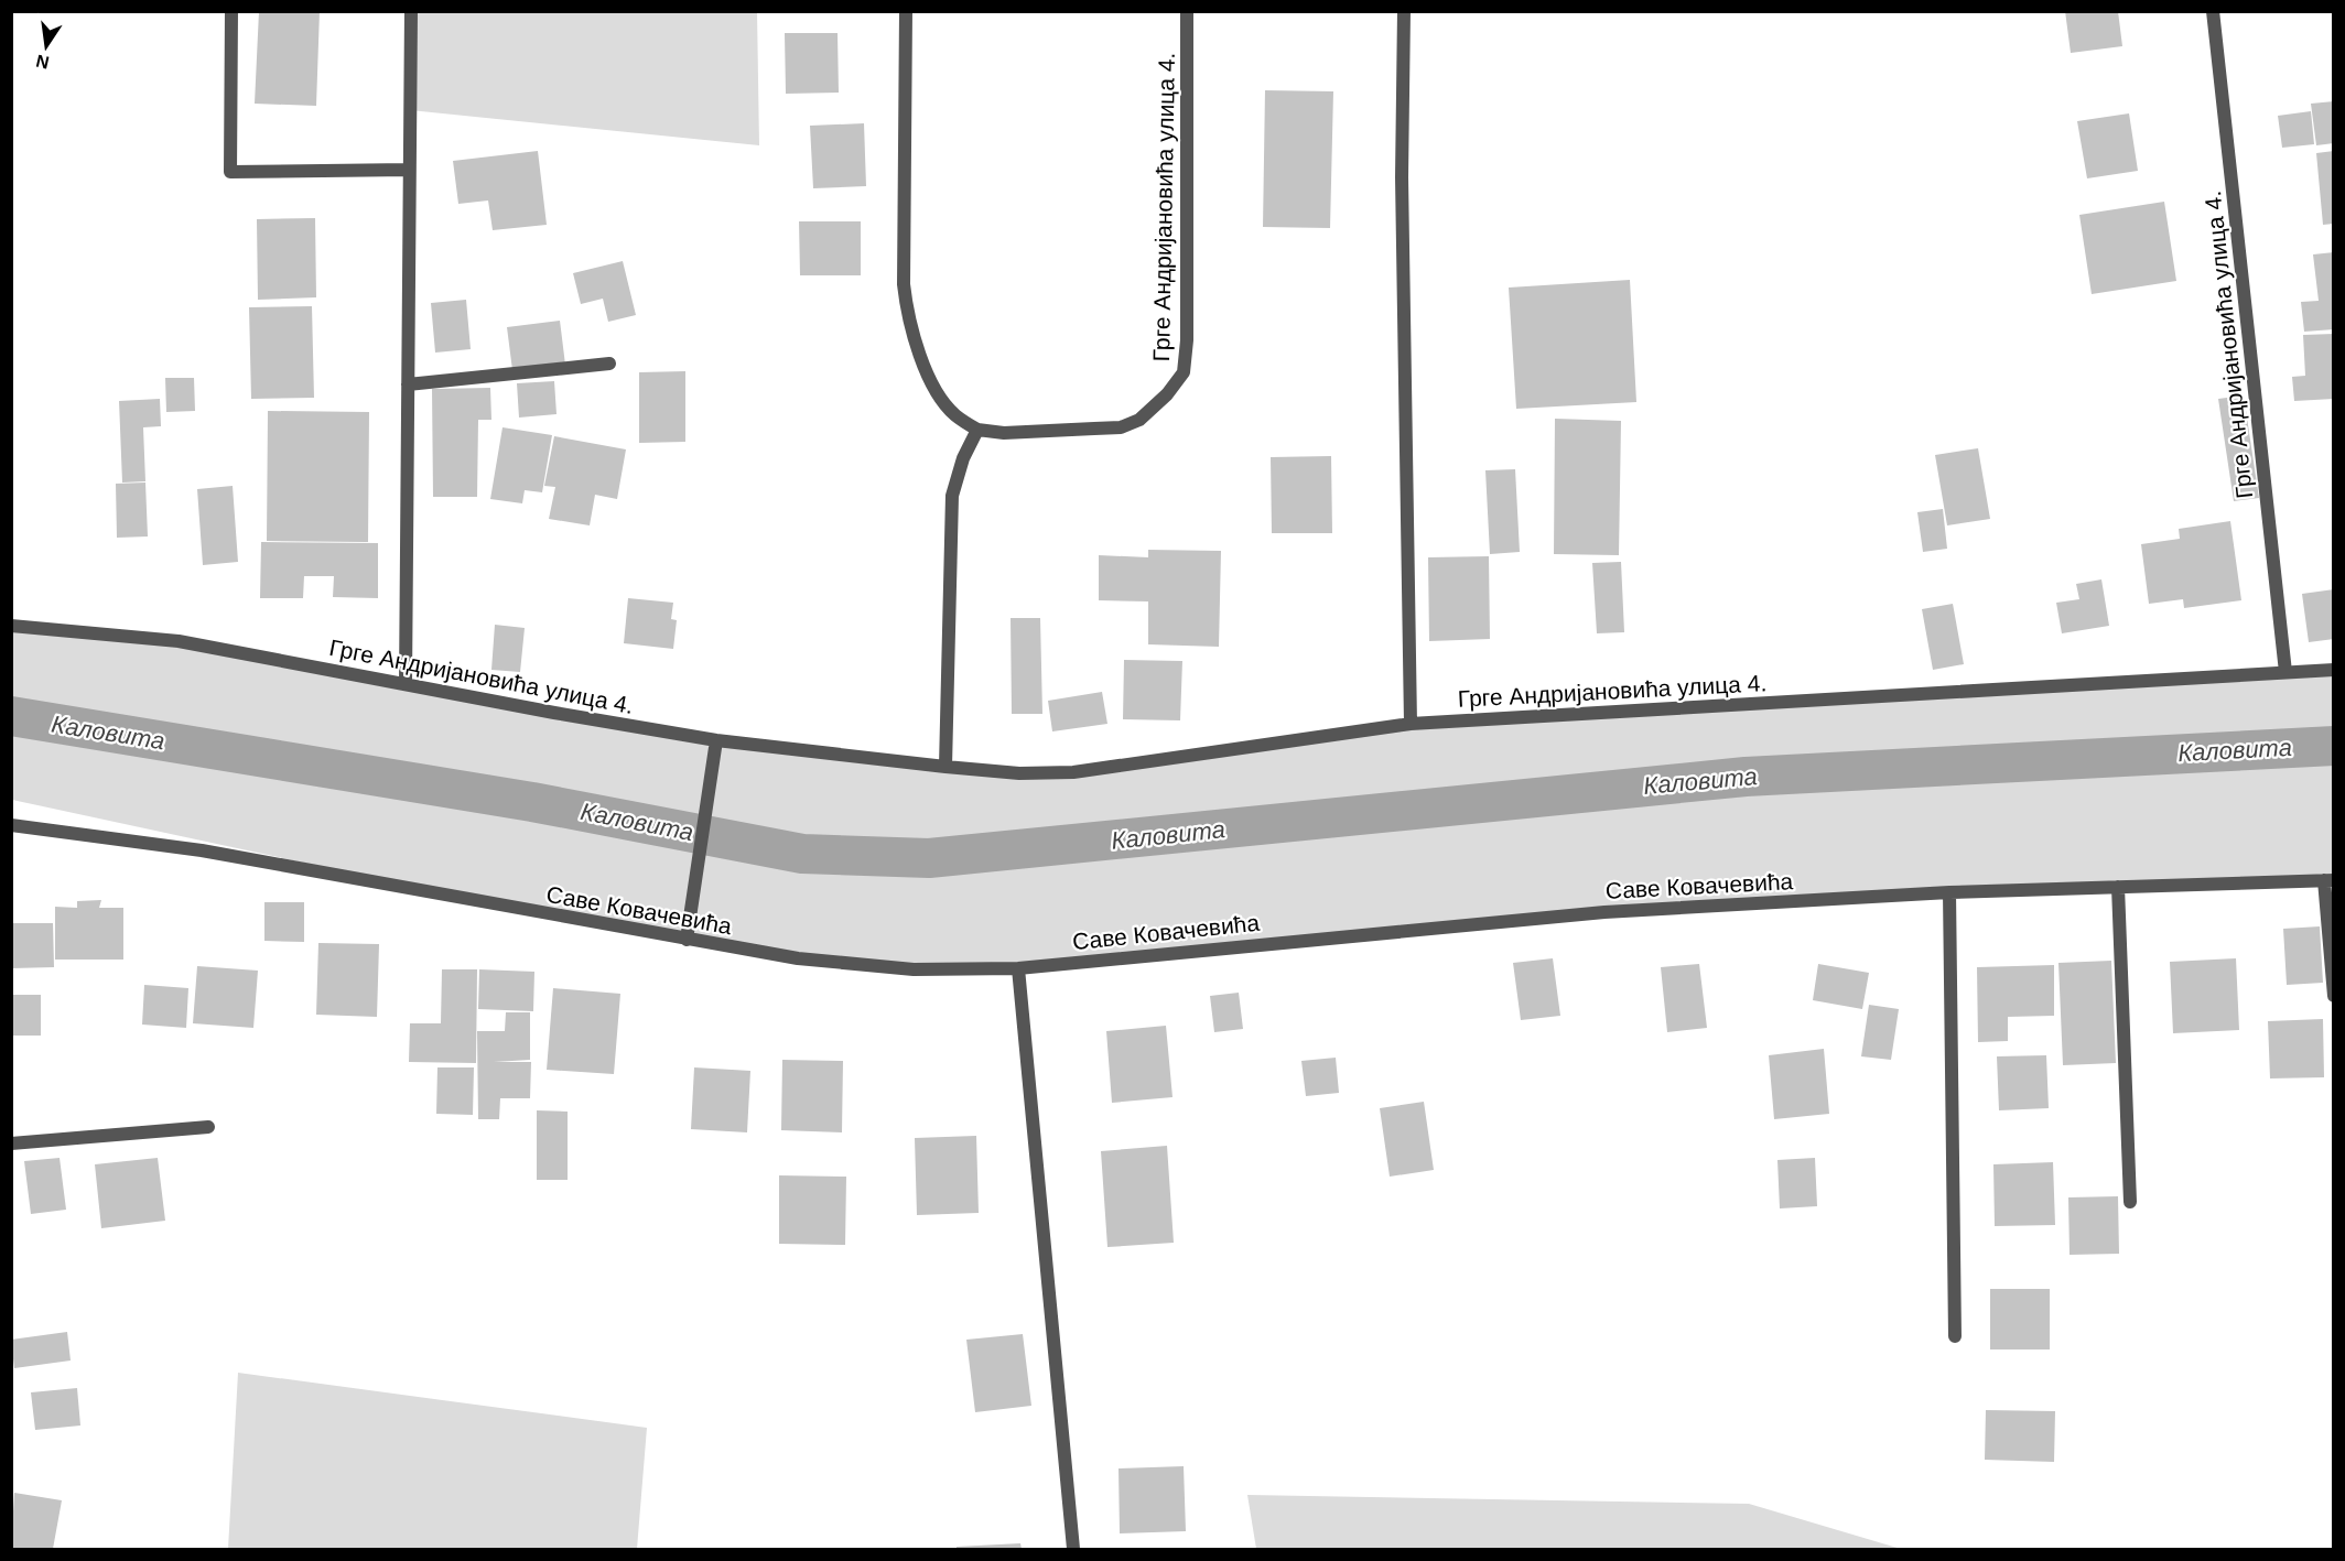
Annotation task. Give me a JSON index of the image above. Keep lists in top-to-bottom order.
{
  "streets": {
    "street": ["Грге Андријановића улица 4.", "Саве Ковачевића"]
  },
  "water": ["Каловита"],
  "north": "bottom"
}
